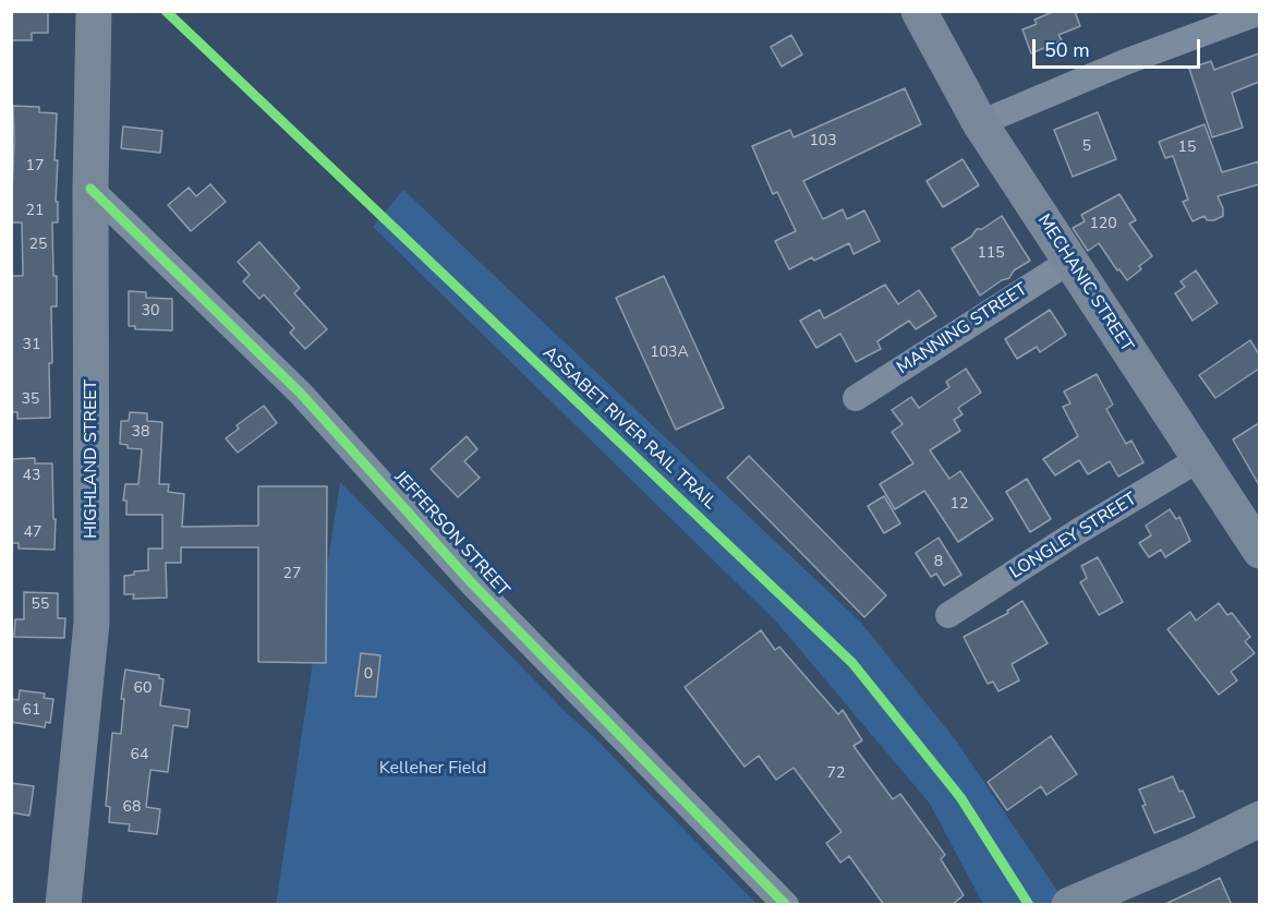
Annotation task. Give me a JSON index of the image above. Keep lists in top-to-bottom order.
{
  "streets": {
    "street": [
      "MECHANIC STREET",
      "MANNING STREET",
      "HIGHLAND STREET",
      "JEFFERSON STREET",
      "LONGLEY STREET"
    ],
    "cycle path": ["ASSABET RIVER RAIL TRAIL"]
  },
  "crossings": [
    ["MECHANIC STREET", "MANNING STREET"],
    ["MECHANIC STREET", "LONGLEY STREET"],
    ["HIGHLAND STREET", "JEFFERSON STREET"]
  ],
  "parks": ["Kelleher Field"],
  "house_numbers": [
    "103",
    "5",
    "15",
    "17",
    "21",
    "120",
    "25",
    "115",
    "30",
    "31",
    "103A",
    "35",
    "38",
    "43",
    "12",
    "47",
    "8",
    "27",
    "55",
    "0",
    "60",
    "61",
    "64",
    "72",
    "68"
  ],
  "scale_bar": "50 m"
}
